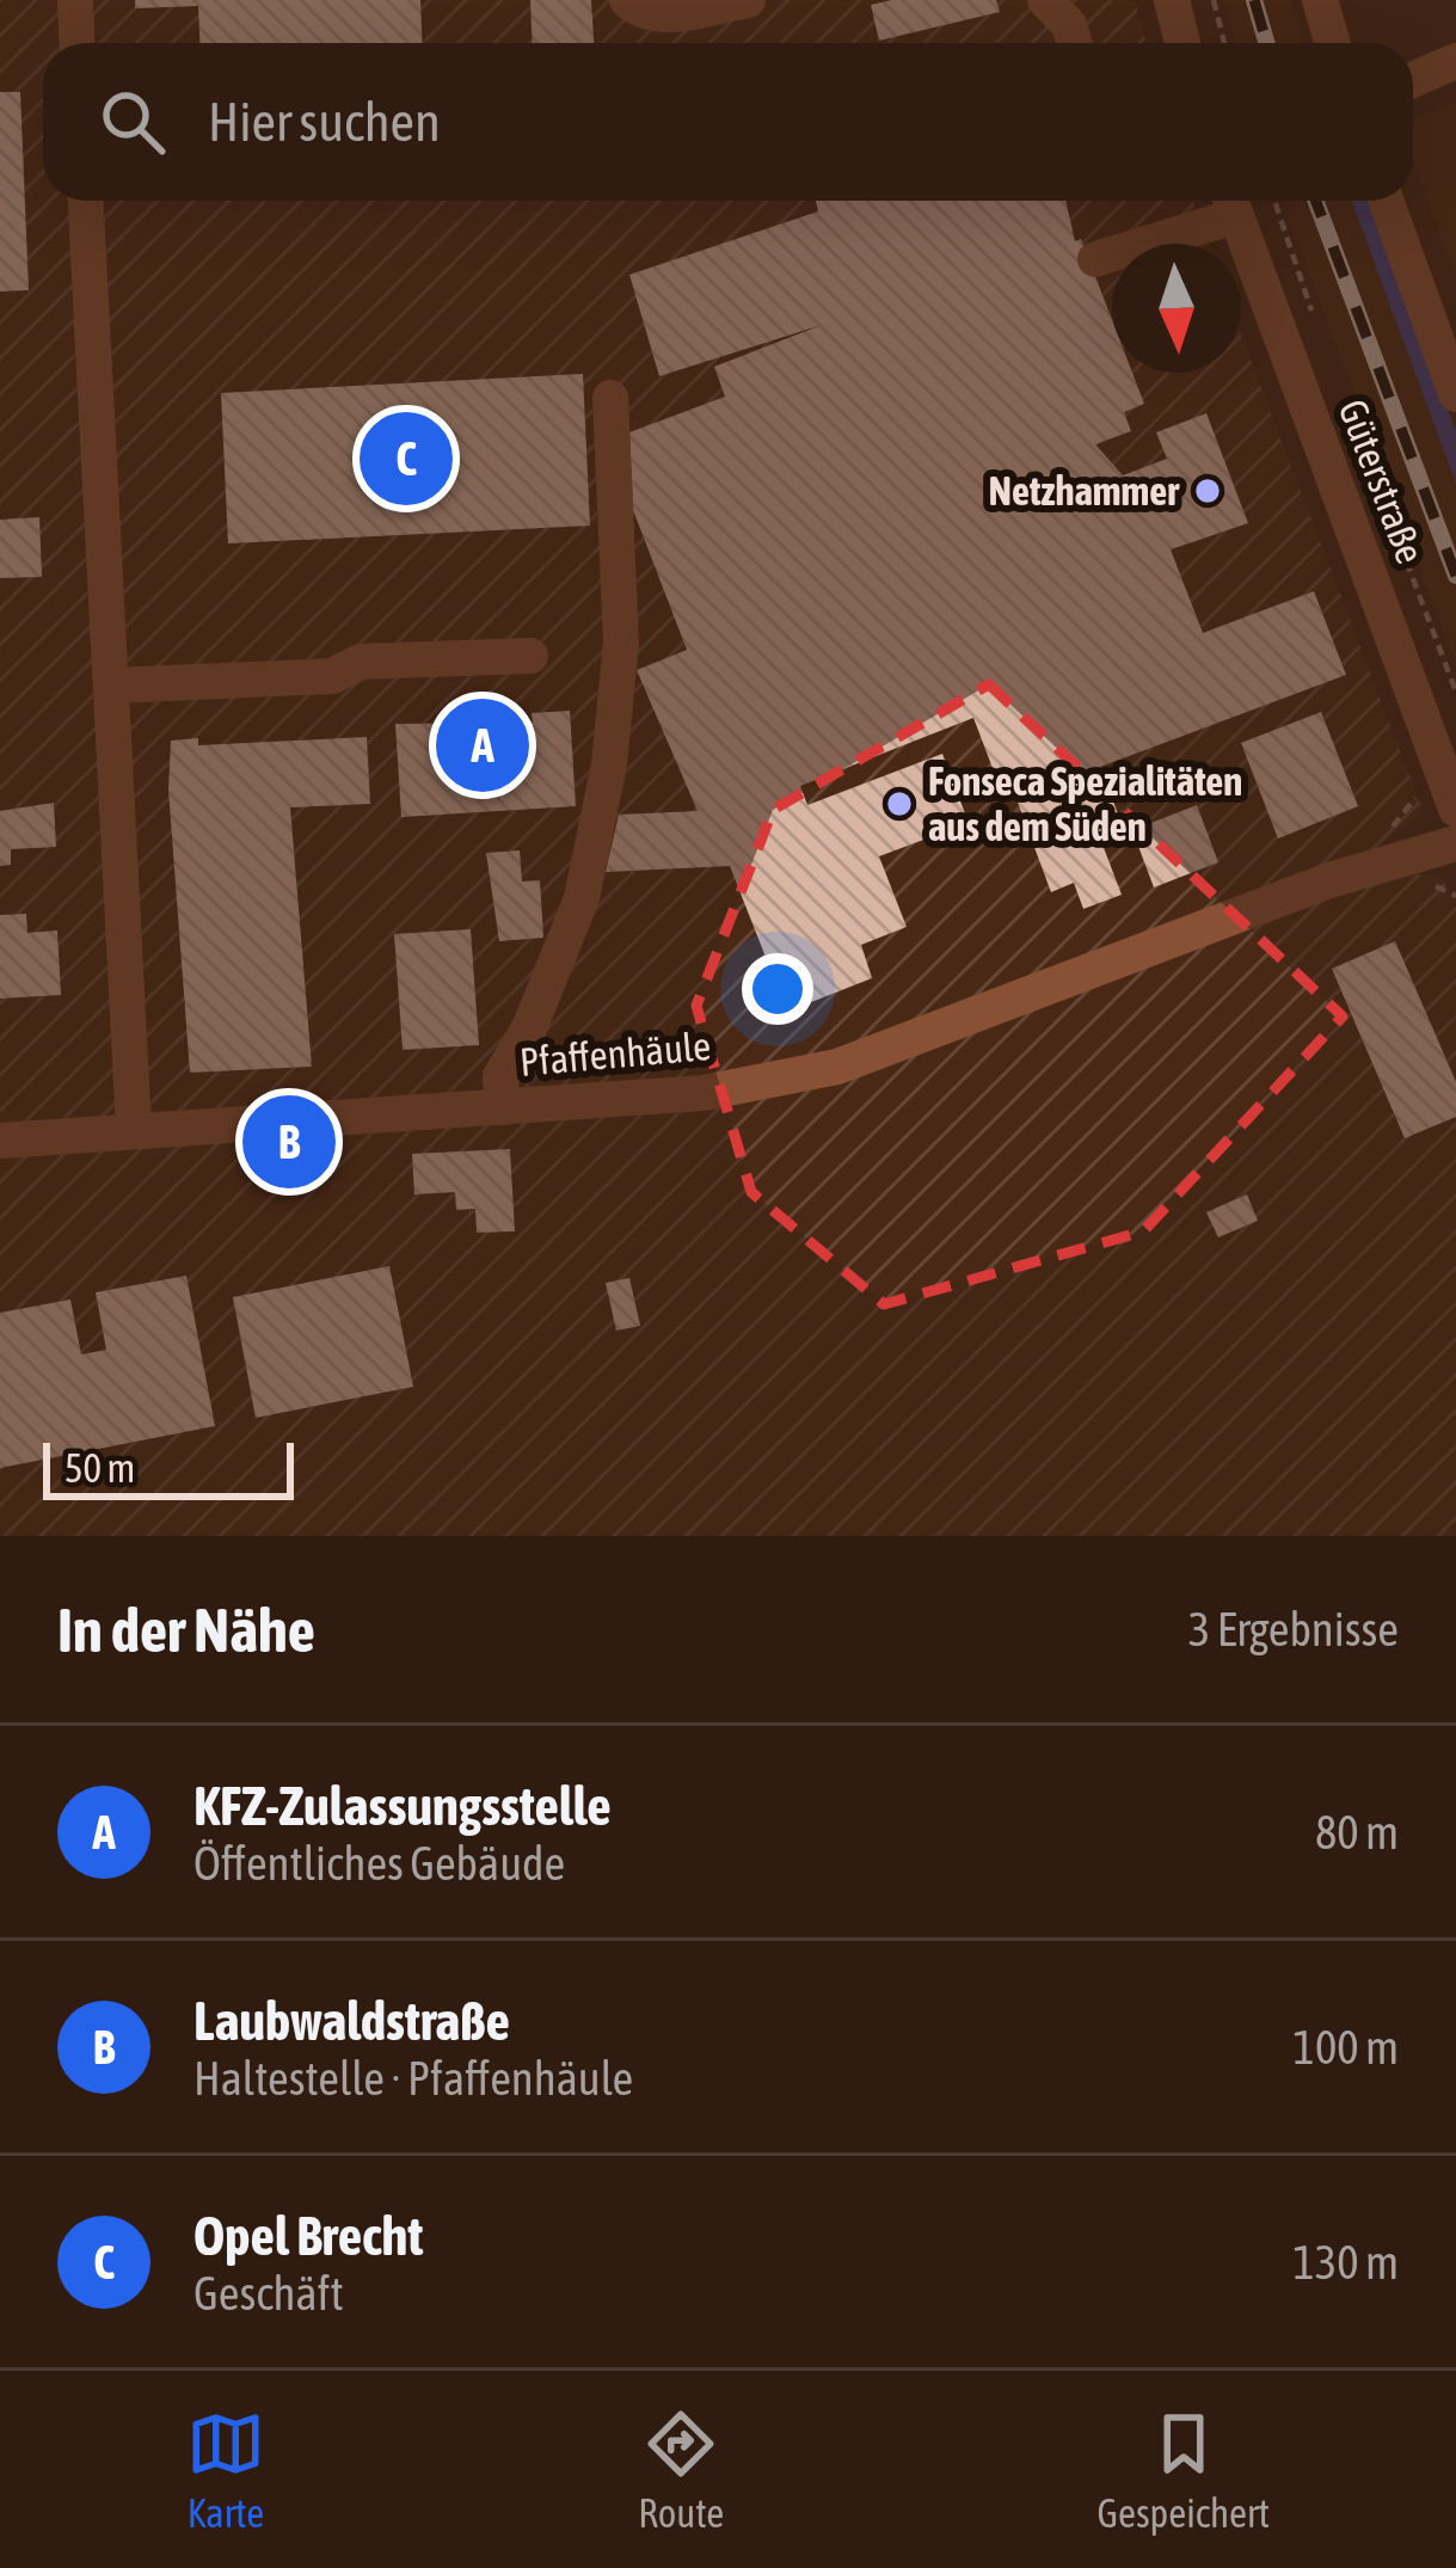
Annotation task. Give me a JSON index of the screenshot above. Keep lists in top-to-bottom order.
{
  "streets": {
    "street": ["Güterstraße", "Pfaffenhäule"]
  },
  "places": ["Netzhammer", "Fonseca Spezialitäten aus dem Süden"],
  "scale_bar": "50 m",
  "north": "bottom",
  "page": {
    "search": "Hier suchen",
    "pins": ["C", "A", "B"],
    "scale": "50 m",
    "heading": ["In der Nähe", "3 Ergebnisse"],
    "list": [
      {
        "mark": "A",
        "name": "KFZ-Zulassungsstelle",
        "note": "Öffentliches Gebäude",
        "value": "80 m"
      },
      {
        "mark": "B",
        "name": "Laubwaldstraße",
        "note": "Haltestelle · Pfaffenhäule",
        "value": "100 m"
      },
      {
        "mark": "C",
        "name": "Opel Brecht",
        "note": "Geschäft",
        "value": "130 m"
      }
    ],
    "nav": ["Karte", "Route", "Gespeichert"]
  }
}
